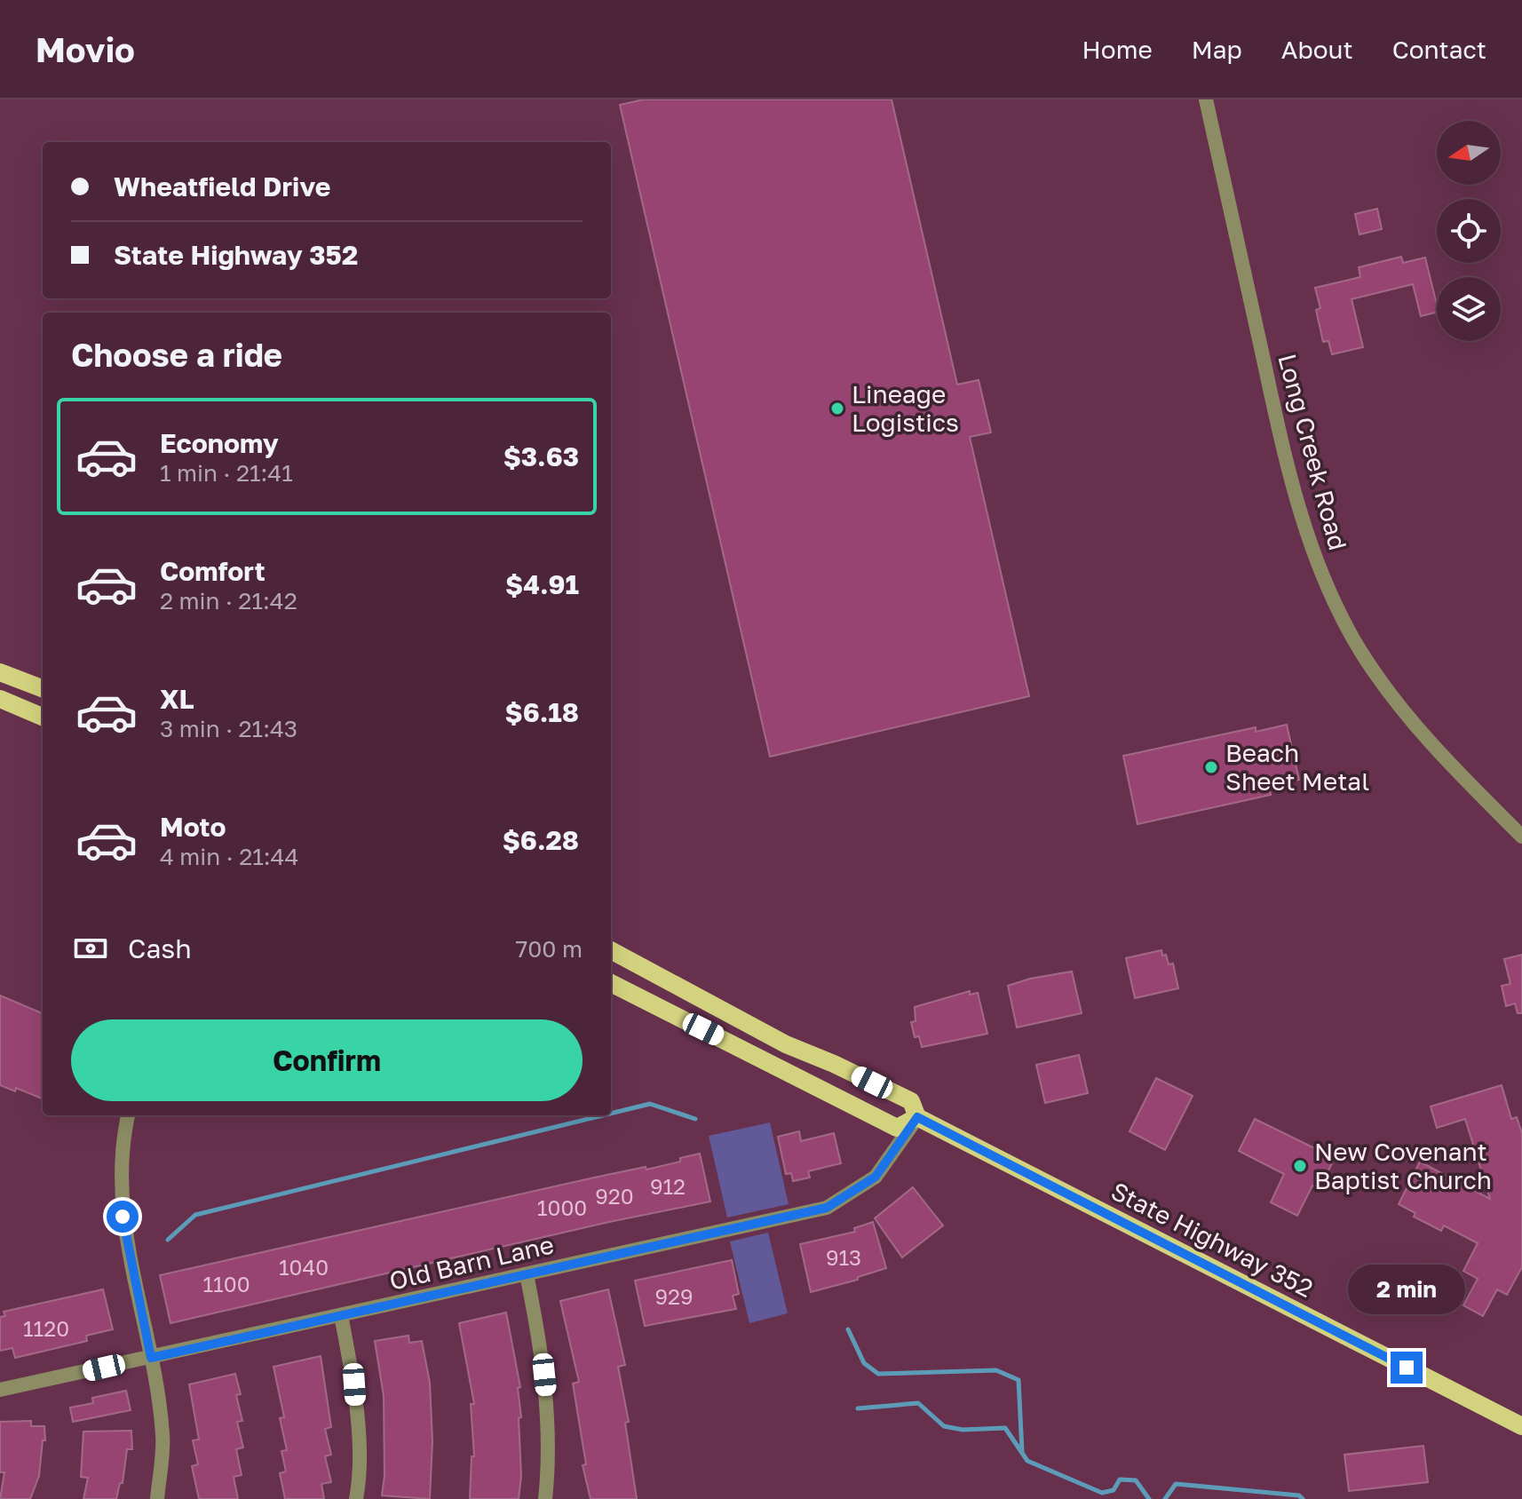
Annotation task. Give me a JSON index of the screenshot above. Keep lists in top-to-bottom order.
{
  "streets": {
    "main road": ["State Highway 352"],
    "street": ["Long Creek Road", "Old Barn Lane"]
  },
  "crossings": [
    ["State Highway 352", "Old Barn Lane"]
  ],
  "places": ["Lineage Logistics", "Beach Sheet Metal", "New Covenant Baptist Church"],
  "house_numbers": [
    "912",
    "920",
    "1000",
    "913",
    "1040",
    "1100",
    "929",
    "1120"
  ],
  "north": "left",
  "page": {
    "header": "Movio",
    "nav": [
      "Home",
      "Map",
      "About",
      "Contact"
    ],
    "banner": ["Wheatfield Drive", "State Highway 352"],
    "heading": "Choose a ride",
    "list": [
      {
        "name": "Economy",
        "note": "1 min · 21:41",
        "value": "$3.63"
      },
      {
        "name": "Comfort",
        "note": "2 min · 21:42",
        "value": "$4.91"
      },
      {
        "name": "XL",
        "note": "3 min · 21:43",
        "value": "$6.18"
      },
      {
        "name": "Moto",
        "note": "4 min · 21:44",
        "value": "$6.28"
      }
    ],
    "pay": ["Cash", "700 m"],
    "buttons": "Confirm",
    "bubble": "2 min"
  }
}
